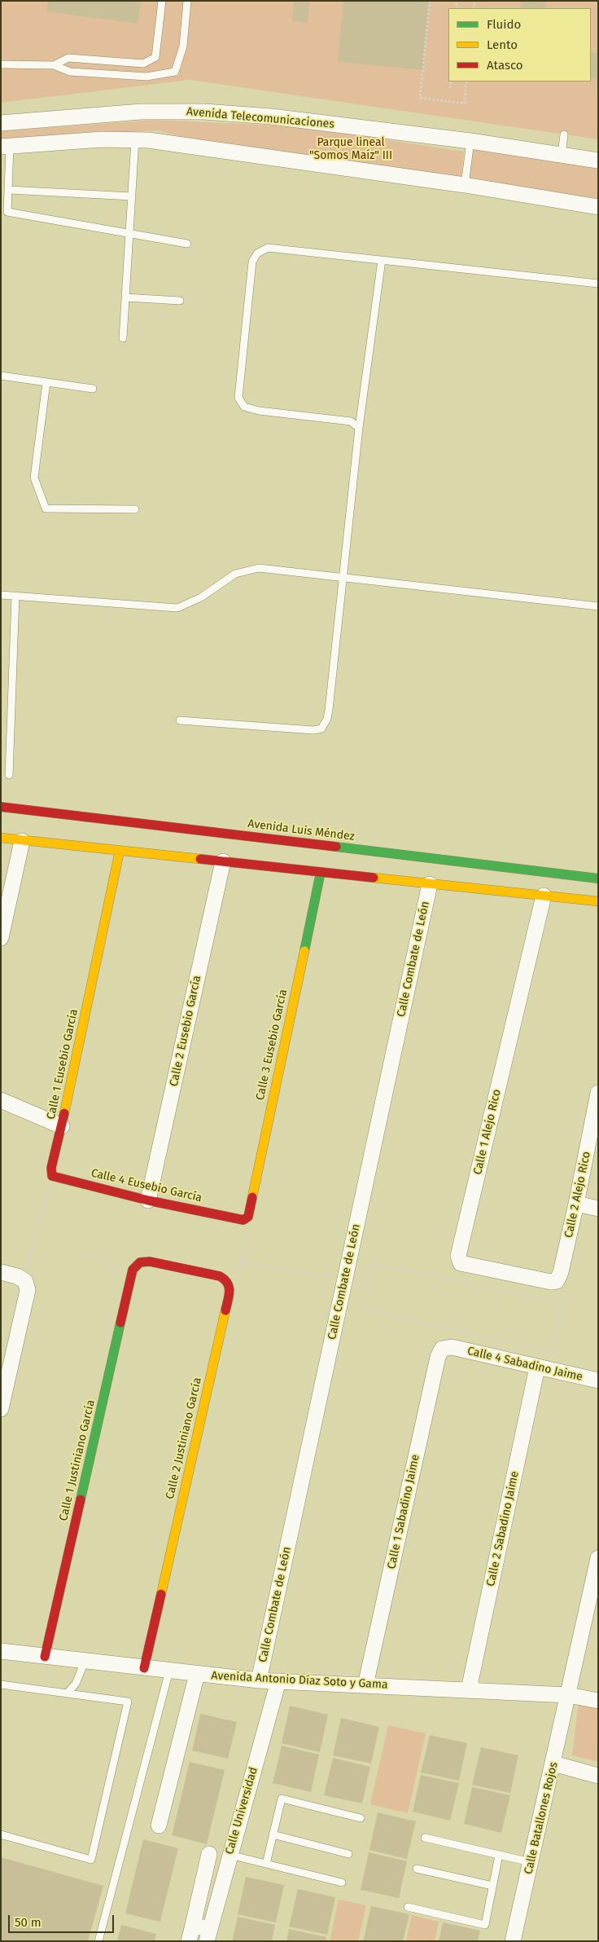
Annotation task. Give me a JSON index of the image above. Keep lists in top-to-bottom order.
{
  "streets": {
    "street": [
      "Avenida Telecomunicaciones",
      "Avenida Luis Méndez",
      "Calle Combate de León",
      "Calle 2 Eusebio García",
      "Calle 3 Eusebio García",
      "Calle 1 Eusebio García",
      "Calle 1 Alejo Rico",
      "Calle 4 Eusebio García",
      "Calle 2 Alejo Rico",
      "Calle 4 Sabadino Jaime",
      "Calle 2 Justiniano García",
      "Calle 1 Justiniano García",
      "Calle 1 Sabadino Jaime",
      "Calle 2 Sabadino Jaime",
      "Avenida Antonio Díaz Soto y Gama",
      "Calle Universidad",
      "Calle Batallones Rojos"
    ]
  },
  "crossings": [
    ["Calle Combate de León", "Avenida Antonio Díaz Soto y Gama"],
    ["Calle 2 Eusebio García", "Calle 4 Eusebio García"],
    ["Calle 3 Eusebio García", "Calle 4 Eusebio García"],
    ["Calle 1 Eusebio García", "Calle 4 Eusebio García"],
    ["Calle 1 Alejo Rico", "Calle 2 Alejo Rico"],
    ["Calle 4 Sabadino Jaime", "Calle 1 Sabadino Jaime"],
    ["Calle 4 Sabadino Jaime", "Calle 2 Sabadino Jaime"],
    ["Calle 2 Justiniano García", "Calle 1 Justiniano García"],
    ["Calle 2 Justiniano García", "Avenida Antonio Díaz Soto y Gama"],
    ["Calle 1 Justiniano García", "Avenida Antonio Díaz Soto y Gama"],
    ["Calle 1 Sabadino Jaime", "Avenida Antonio Díaz Soto y Gama"],
    ["Calle 2 Sabadino Jaime", "Avenida Antonio Díaz Soto y Gama"],
    ["Avenida Antonio Díaz Soto y Gama", "Calle Universidad"],
    ["Avenida Antonio Díaz Soto y Gama", "Calle Batallones Rojos"]
  ],
  "parks": ["Parque lineal \"Somos Maíz\" III"],
  "legend": ["Fluido", "Lento", "Atasco"],
  "scale_bar": "50 m"
}
